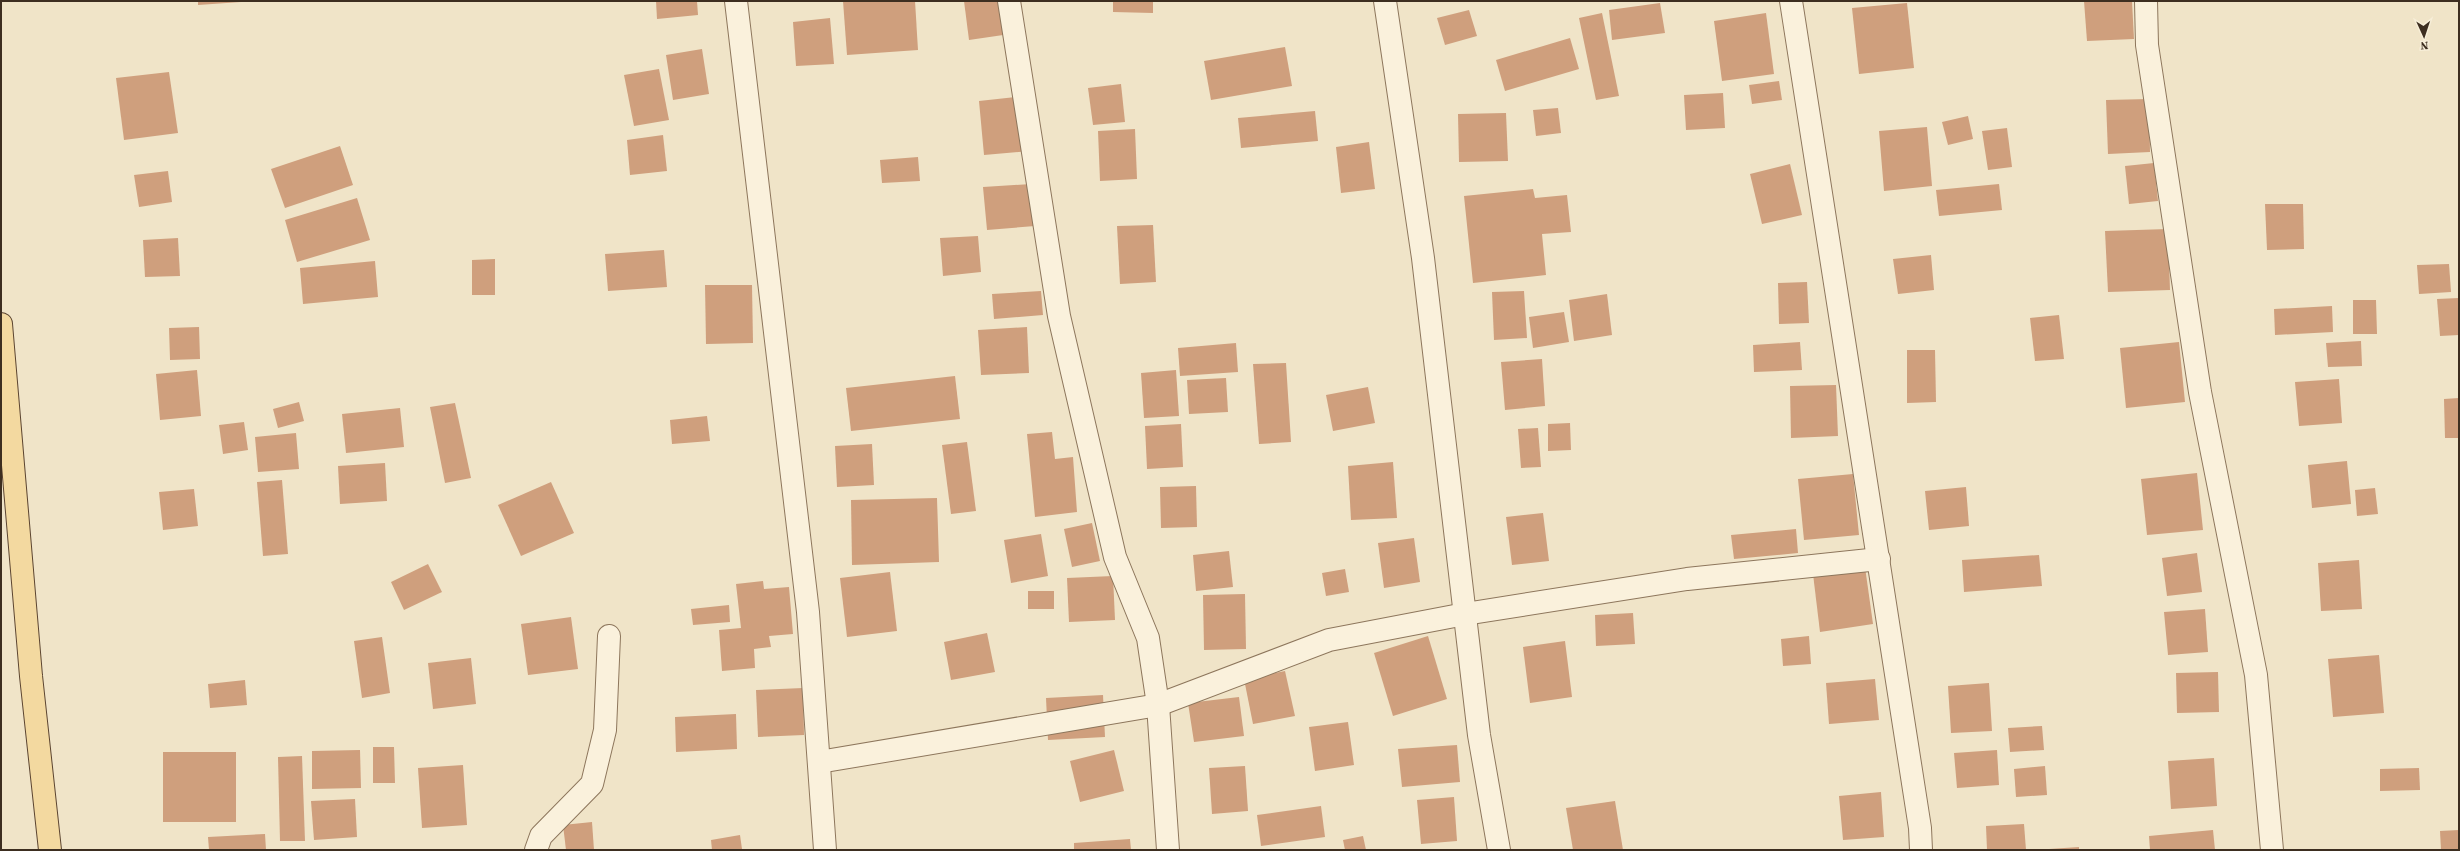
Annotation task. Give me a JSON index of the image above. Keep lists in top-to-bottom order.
{
  "north": "bottom"
}
